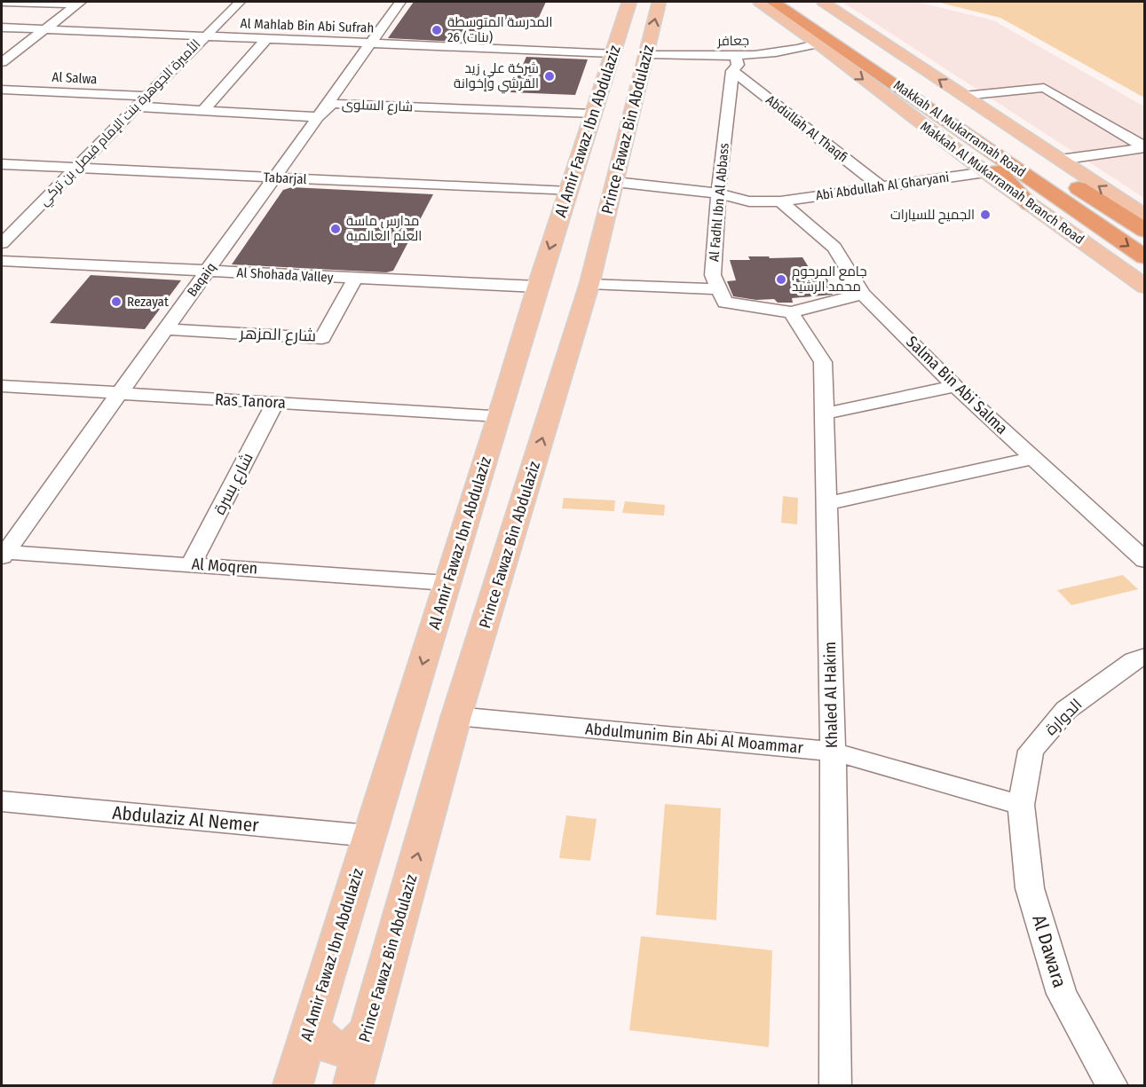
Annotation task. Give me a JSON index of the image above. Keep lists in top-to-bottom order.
{
  "streets": {
    "highway": ["Makkah Al Mukarramah Road"],
    "main road": ["Prince Fawaz Bin Abdulaziz", "Al Amir Fawaz Ibn Abdulaziz", "Makkah Al Mukarramah Branch Road"],
    "street": [
      "Al Mahlab Bin Abi Sufrah",
      "جعافر",
      "Al Salwa",
      "شارع السلوى",
      "الأميرة الجوهرة بنت الإمام فيصل بن تركي",
      "Abdullah Al Thaqfi",
      "Tabarjal",
      "Abi Abdullah Al Gharyani",
      "Al Fadhl Ibn Al Abbass",
      "Al Shohada Valley",
      "Baqaiq",
      "شارع المزهر",
      "Salma Bin Abi Salma",
      "Ras Tanora",
      "شارع بسرة",
      "Al Moqren",
      "Khaled Al Hakim",
      "الدوارة",
      "Abdulmunim Bin Abi Al Moammar",
      "Abdulaziz Al Nemer",
      "Al Dawara"
    ]
  },
  "crossings": [
    ["Al Mahlab Bin Abi Sufrah", "الأميرة الجوهرة بنت الإمام فيصل بن تركي"],
    ["Al Mahlab Bin Abi Sufrah", "Al Amir Fawaz Ibn Abdulaziz"],
    ["Al Mahlab Bin Abi Sufrah", "Baqaiq"],
    ["جعافر", "Abdullah Al Thaqfi"],
    ["جعافر", "Prince Fawaz Bin Abdulaziz"],
    ["جعافر", "Makkah Al Mukarramah Branch Road"],
    ["جعافر", "Al Fadhl Ibn Al Abbass"],
    ["Al Salwa", "الأميرة الجوهرة بنت الإمام فيصل بن تركي"],
    ["شارع السلوى", "الأميرة الجوهرة بنت الإمام فيصل بن تركي"],
    ["شارع السلوى", "Al Amir Fawaz Ibn Abdulaziz"],
    ["شارع السلوى", "Baqaiq"],
    ["الأميرة الجوهرة بنت الإمام فيصل بن تركي", "Tabarjal"],
    ["Abdullah Al Thaqfi", "Abi Abdullah Al Gharyani"],
    ["Abdullah Al Thaqfi", "Al Fadhl Ibn Al Abbass"],
    ["Makkah Al Mukarramah Road", "Makkah Al Mukarramah Branch Road"],
    ["Prince Fawaz Bin Abdulaziz", "Abi Abdullah Al Gharyani"],
    ["Prince Fawaz Bin Abdulaziz", "Abdulmunim Bin Abi Al Moammar"],
    ["Al Amir Fawaz Ibn Abdulaziz", "Tabarjal"],
    ["Al Amir Fawaz Ibn Abdulaziz", "Al Shohada Valley"],
    ["Al Amir Fawaz Ibn Abdulaziz", "Ras Tanora"],
    ["Al Amir Fawaz Ibn Abdulaziz", "Al Moqren"],
    ["Al Amir Fawaz Ibn Abdulaziz", "Abdulaziz Al Nemer"],
    ["Tabarjal", "Baqaiq"],
    ["Makkah Al Mukarramah Branch Road", "Abi Abdullah Al Gharyani"],
    ["Abi Abdullah Al Gharyani", "Al Fadhl Ibn Al Abbass"],
    ["Abi Abdullah Al Gharyani", "Salma Bin Abi Salma"],
    ["Al Shohada Valley", "Baqaiq"],
    ["Al Shohada Valley", "شارع المزهر"],
    ["Baqaiq", "شارع المزهر"],
    ["Baqaiq", "Ras Tanora"],
    ["Baqaiq", "Al Moqren"],
    ["Ras Tanora", "شارع بسرة"],
    ["شارع بسرة", "Al Moqren"],
    ["Khaled Al Hakim", "Abdulmunim Bin Abi Al Moammar"],
    ["الدوارة", "Abdulmunim Bin Abi Al Moammar"],
    ["الدوارة", "Al Dawara"],
    ["Abdulmunim Bin Abi Al Moammar", "Al Dawara"]
  ],
  "one_way": ["Prince Fawaz Bin Abdulaziz"],
  "places": [
    "المدرسة المتوسطة 26 (بنات)",
    "شركة علي زيد القرشي وإخوانة",
    "الجميح للسيارات",
    "مدارس ماسة العلم العالمية",
    "جامع المرحوم محمد الرشيد",
    "Rezayat"
  ]
}
